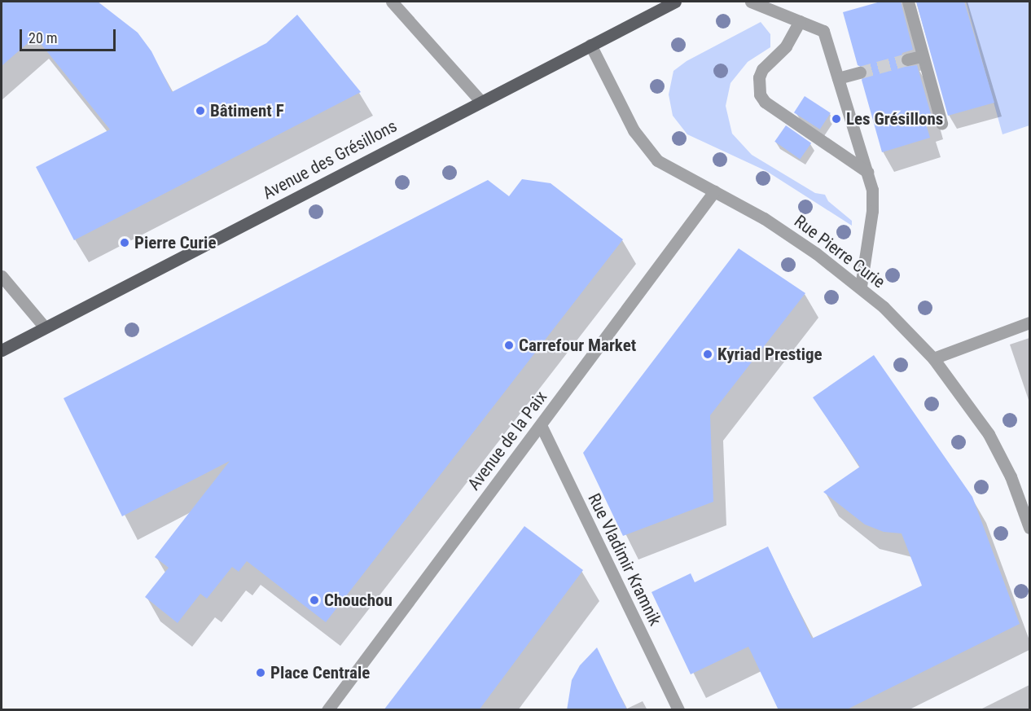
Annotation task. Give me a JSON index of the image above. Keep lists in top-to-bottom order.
{
  "streets": {
    "main road": ["Avenue des Grésillons"],
    "street": ["Rue Pierre Curie", "Avenue de la Paix", "Rue Vladimir Kramnik"]
  },
  "crossings": [
    ["Avenue des Grésillons", "Rue Pierre Curie"],
    ["Rue Pierre Curie", "Avenue de la Paix"],
    ["Avenue de la Paix", "Rue Vladimir Kramnik"]
  ],
  "places": [
    "Bâtiment F",
    "Les Grésillons",
    "Pierre Curie",
    "Carrefour Market",
    "Kyriad Prestige",
    "Chouchou",
    "Place Centrale"
  ],
  "scale_bar": "20 m"
}
